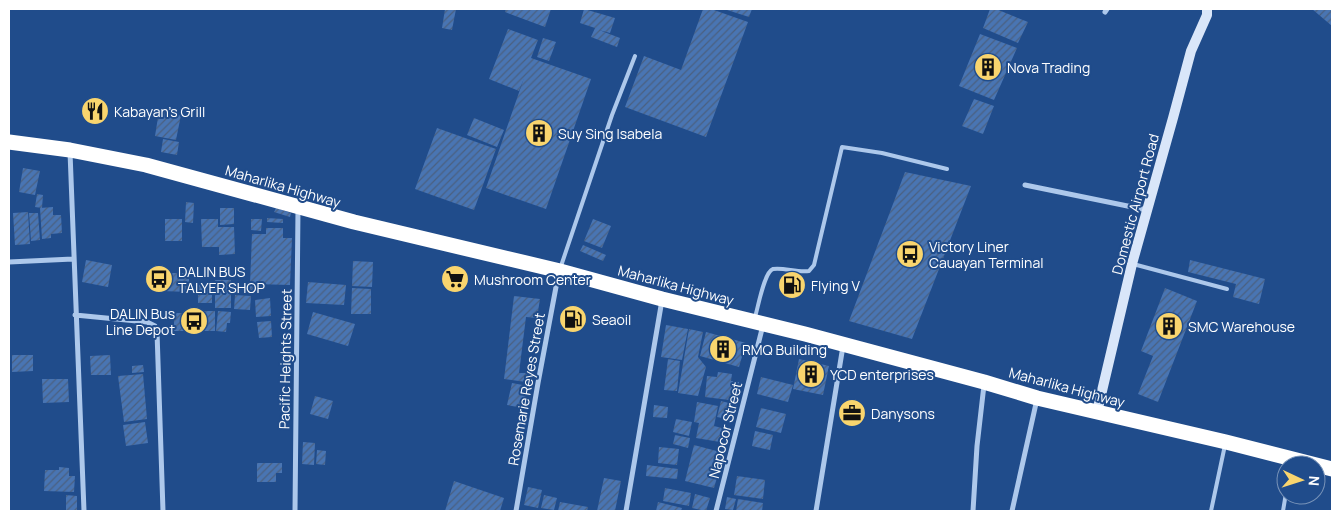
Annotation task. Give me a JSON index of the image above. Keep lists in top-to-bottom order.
{
  "streets": {
    "highway": ["Maharlika Highway"],
    "street": [
      "Domestic Airport Road",
      "Pacific Heights Street",
      "Rosemarie Reyes Street",
      "Napocor Street"
    ]
  },
  "crossings": [
    ["Maharlika Highway", "Domestic Airport Road"],
    ["Maharlika Highway", "Pacific Heights Street"],
    ["Maharlika Highway", "Rosemarie Reyes Street"],
    ["Maharlika Highway", "Napocor Street"]
  ],
  "places": {
    "building": [
      "Nova Trading",
      "Suy Sing Isabela",
      "SMC Warehouse",
      "RMQ Building",
      "YCD enterprises"
    ],
    "restaurant": ["Kabayan's Grill"],
    "bus stop": ["Victory Liner Cauayan Terminal", "DALIN BUS TALYER SHOP", "DALIN Bus Line Depot"],
    "supermarket": ["Mushroom Center"],
    "fuel station": ["Flying V", "Seaoil"],
    "office": ["Danysons"]
  },
  "north": "right"
}
